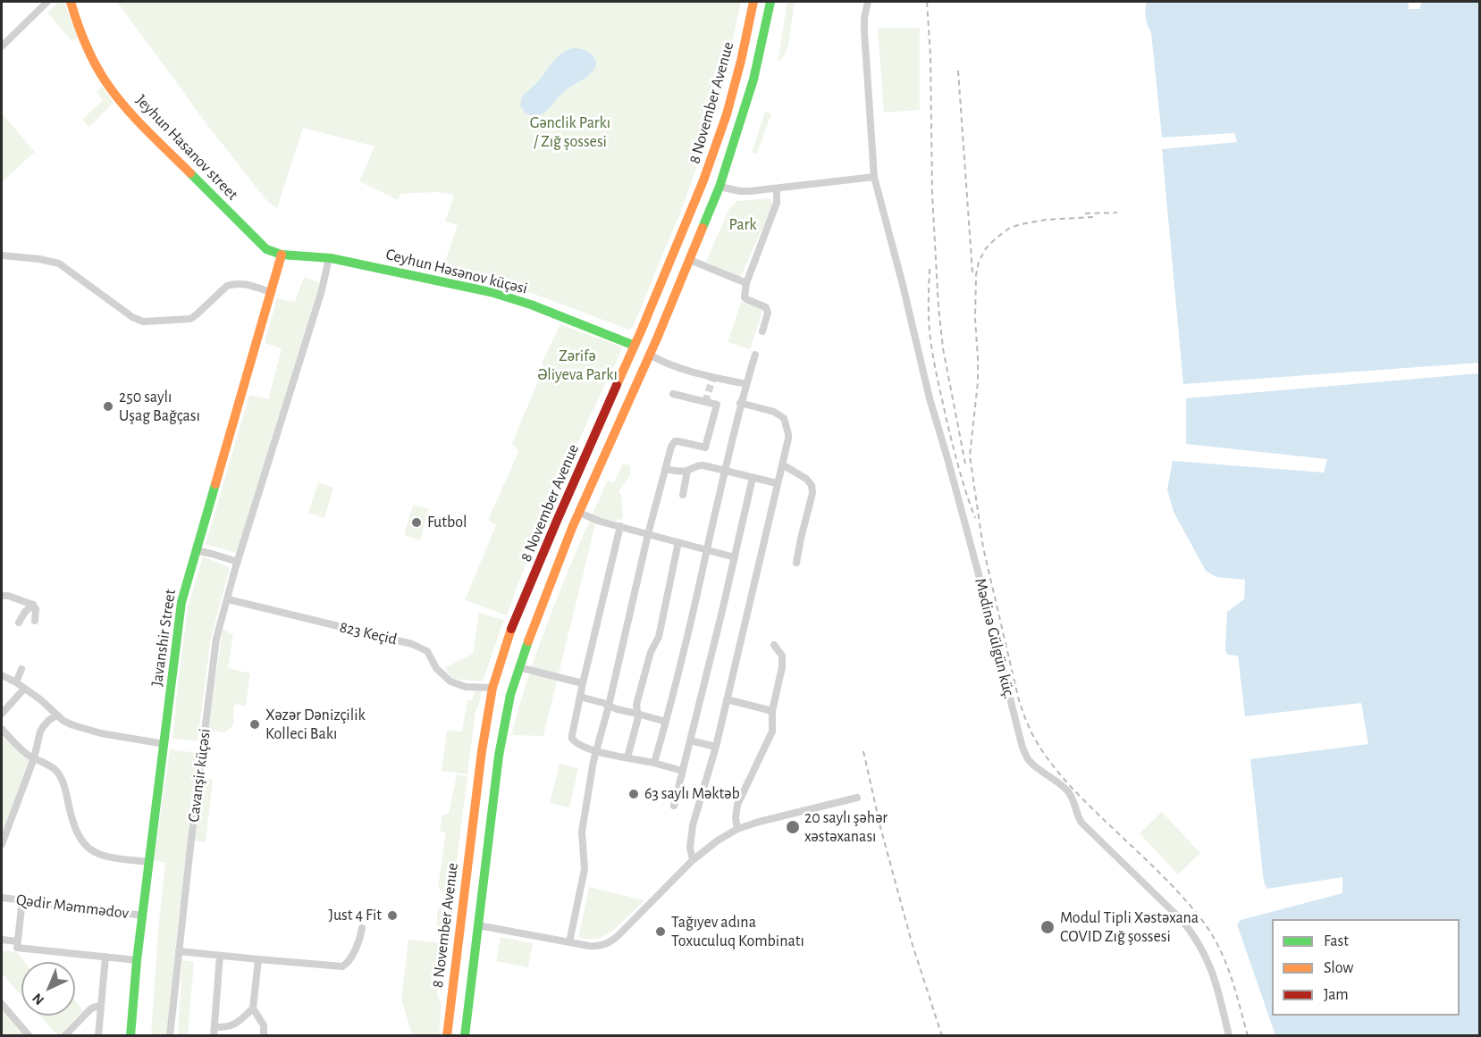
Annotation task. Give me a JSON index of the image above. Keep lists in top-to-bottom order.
{
  "streets": {
    "main road": [
      "8 November Avenue",
      "Jeyhun Hasanov street",
      "Ceyhun Həsənov küçəsi",
      "Javanshir Street"
    ],
    "street": [
      "823 Keçid",
      "Mədinə Gülgün küç.",
      "Cavanşir küçəsi",
      "Qədir Məmmədov"
    ]
  },
  "crossings": [
    ["8 November Avenue", "Ceyhun Həsənov küçəsi"],
    ["8 November Avenue", "823 Keçid"],
    ["Jeyhun Hasanov street", "Ceyhun Həsənov küçəsi"],
    ["Jeyhun Hasanov street", "Javanshir Street"],
    ["823 Keçid", "Cavanşir küçəsi"],
    ["Javanshir Street", "Qədir Məmmədov"]
  ],
  "parks": ["Gənclik Parkı / Zığ şossesi", "Park", "Zərifə Əliyeva Parkı"],
  "places": [
    "250 saylı Uşag Bağçası",
    "Futbol",
    "Xəzər Dənizçilik Kolleci Bakı",
    "63 saylı Məktəb",
    "20 saylı şəhər xəstəxanası",
    "Just 4 Fit",
    "Modul Tipli Xəstəxana COVID Zığ şossesi",
    "Tağıyev adına Toxuculuq Kombinatı"
  ],
  "legend": ["Fast", "Slow", "Jam"],
  "north": "bottom left"
}
